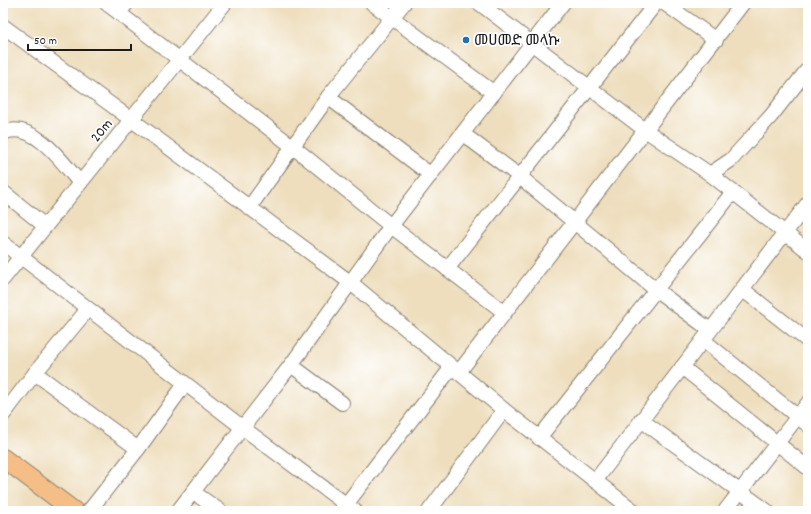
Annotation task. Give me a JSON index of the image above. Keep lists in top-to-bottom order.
{
  "streets": {
    "street": ["20m"]
  },
  "places": ["መሀመድ መላኩ"],
  "scale_bar": "50 m"
}
